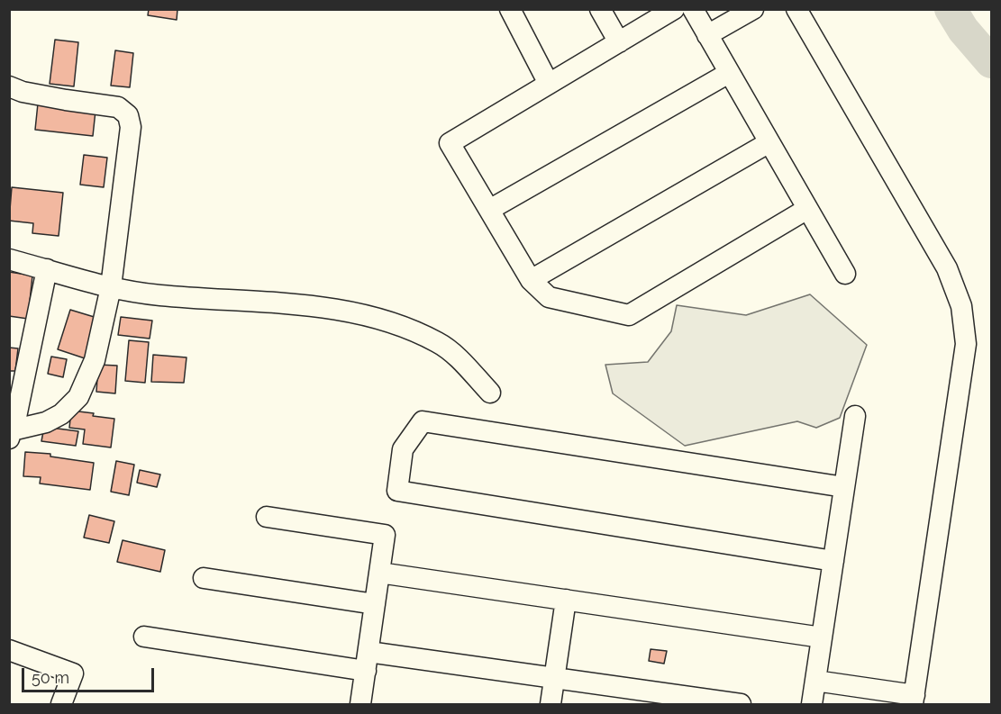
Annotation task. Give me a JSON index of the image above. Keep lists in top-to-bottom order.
{
  "scale_bar": "50 m"
}
